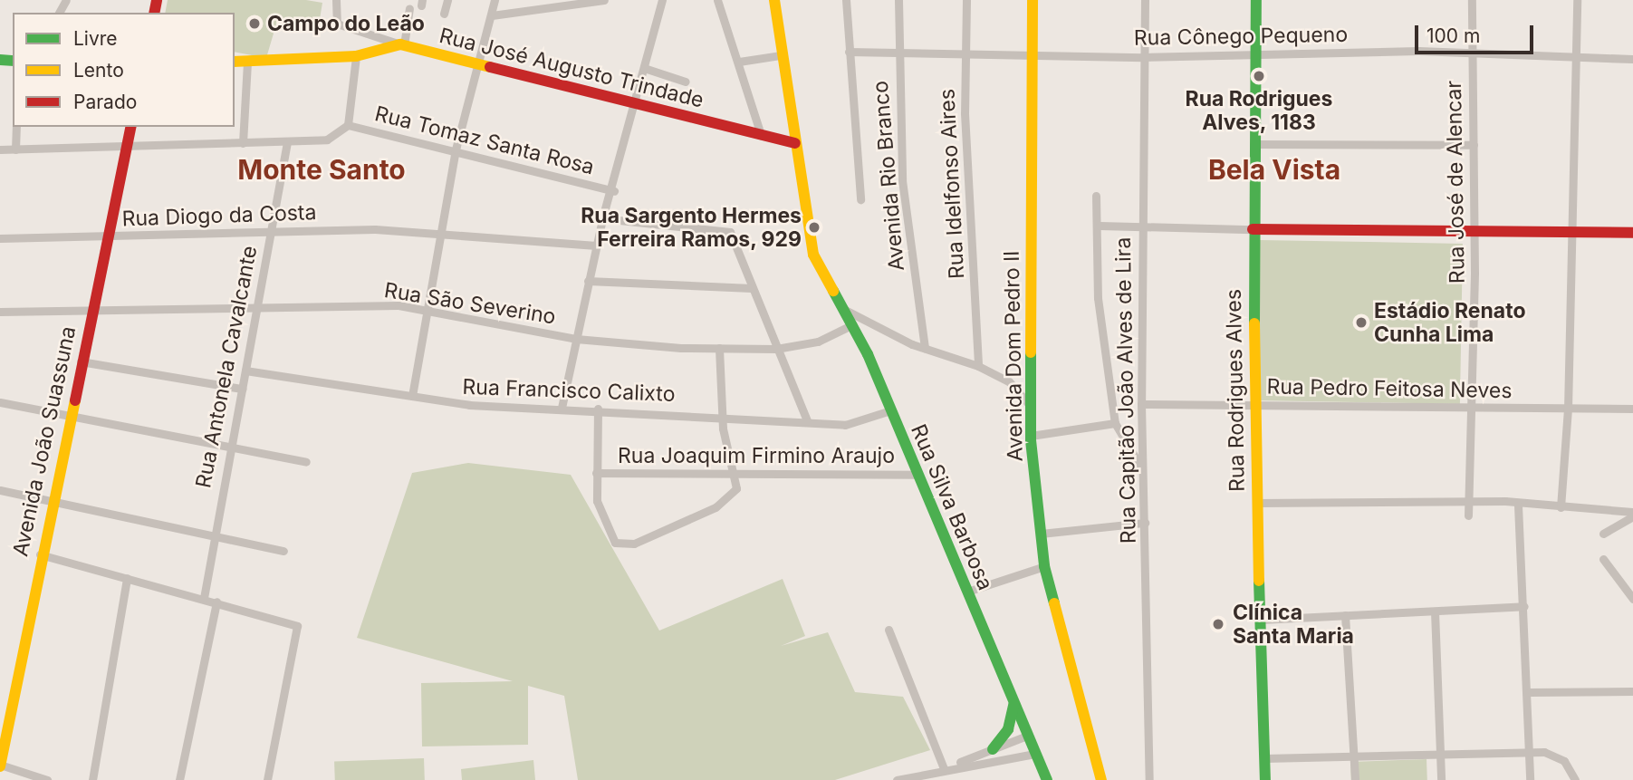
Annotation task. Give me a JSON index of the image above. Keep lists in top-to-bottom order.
{
  "streets": {
    "main road": [
      "Rua José Augusto Trindade",
      "Avenida Dom Pedro II",
      "Rua Rodrigues Alves",
      "Avenida João Suassuna",
      "Rua Silva Barbosa"
    ],
    "street": [
      "Rua Cônego Pequeno",
      "Rua Tomaz Santa Rosa",
      "Avenida Rio Branco",
      "Rua José de Alencar",
      "Rua Idelfonso Aires",
      "Rua Diogo da Costa",
      "Rua São Severino",
      "Rua Antonela Cavalcante",
      "Rua Pedro Feitosa Neves",
      "Rua Francisco Calixto",
      "Rua Capitão João Alves de Lira",
      "Rua Joaquim Firmino Araujo"
    ]
  },
  "crossings": [
    ["Rua Cônego Pequeno", "Avenida Rio Branco"],
    ["Rua Cônego Pequeno", "Rua José de Alencar"],
    ["Rua Cônego Pequeno", "Rua Idelfonso Aires"],
    ["Rua Cônego Pequeno", "Avenida Dom Pedro II"],
    ["Rua Cônego Pequeno", "Rua Capitão João Alves de Lira"],
    ["Rua Cônego Pequeno", "Rua Rodrigues Alves"],
    ["Rua José Augusto Trindade", "Rua Silva Barbosa"],
    ["Rua José de Alencar", "Rua Pedro Feitosa Neves"],
    ["Rua Diogo da Costa", "Rua Antonela Cavalcante"],
    ["Rua Diogo da Costa", "Avenida João Suassuna"],
    ["Rua São Severino", "Rua Antonela Cavalcante"],
    ["Rua São Severino", "Avenida João Suassuna"],
    ["Rua São Severino", "Rua Silva Barbosa"],
    ["Rua Antonela Cavalcante", "Rua Francisco Calixto"],
    ["Rua Pedro Feitosa Neves", "Rua Capitão João Alves de Lira"],
    ["Rua Pedro Feitosa Neves", "Rua Rodrigues Alves"],
    ["Rua Francisco Calixto", "Rua Silva Barbosa"],
    ["Rua Joaquim Firmino Araujo", "Rua Silva Barbosa"]
  ],
  "districts": ["Monte Santo", "Bela Vista"],
  "places": [
    "Campo do Leão",
    "Rua Rodrigues Alves, 1183",
    "Rua Sargento Hermes Ferreira Ramos, 929",
    "Estádio Renato Cunha Lima",
    "Clínica Santa Maria"
  ],
  "legend": ["Livre", "Lento", "Parado"],
  "scale_bar": "100 m"
}
